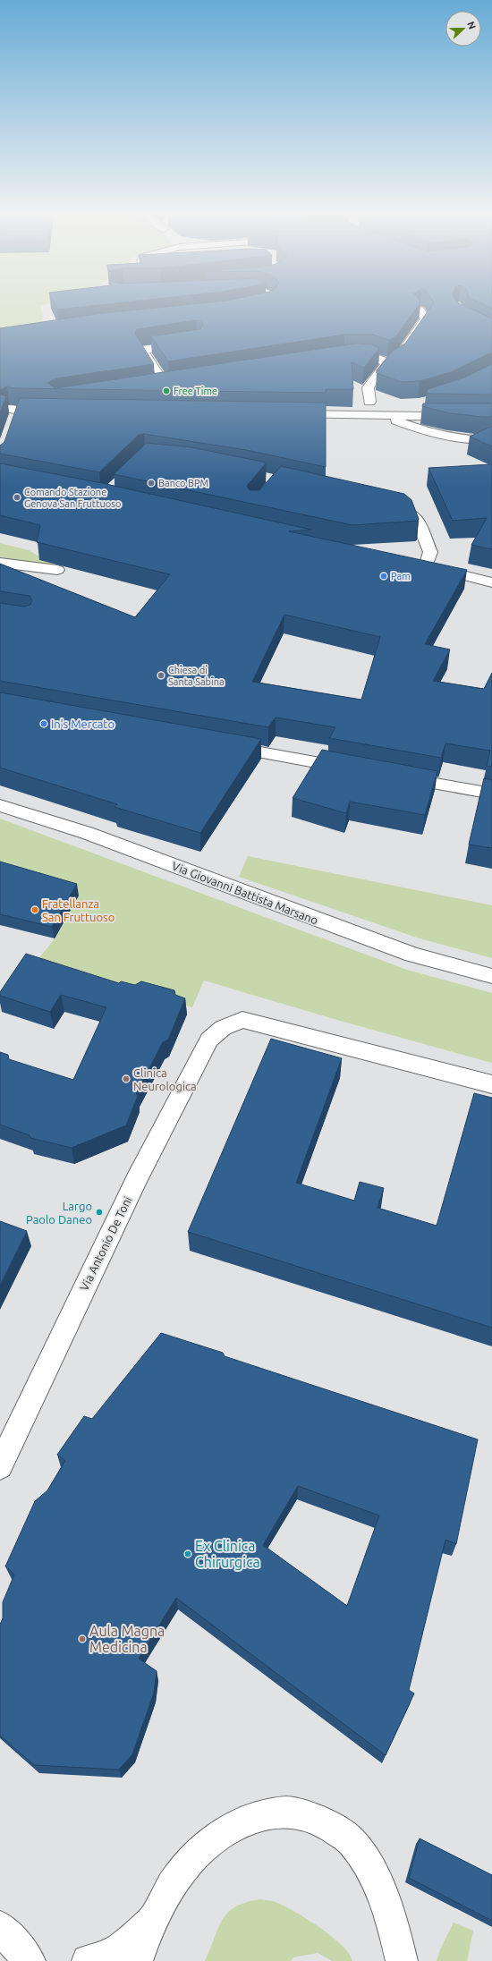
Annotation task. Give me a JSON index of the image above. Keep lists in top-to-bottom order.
{
  "streets": {
    "street": ["Via Giovanni Battista Marsano", "Via Antonio De Toni"]
  },
  "places": [
    "Free Time",
    "Banco BPM",
    "Comando Stazione Genova San Fruttuoso",
    "Pam",
    "Chiesa di Santa Sabina",
    "In's Mercato",
    "Fratellanza San Fruttuoso",
    "Clinica Neurologica",
    "Largo Paolo Daneo",
    "Ex Clinica Chirurgica",
    "Aula Magna Medicina"
  ],
  "north": "right"
}
